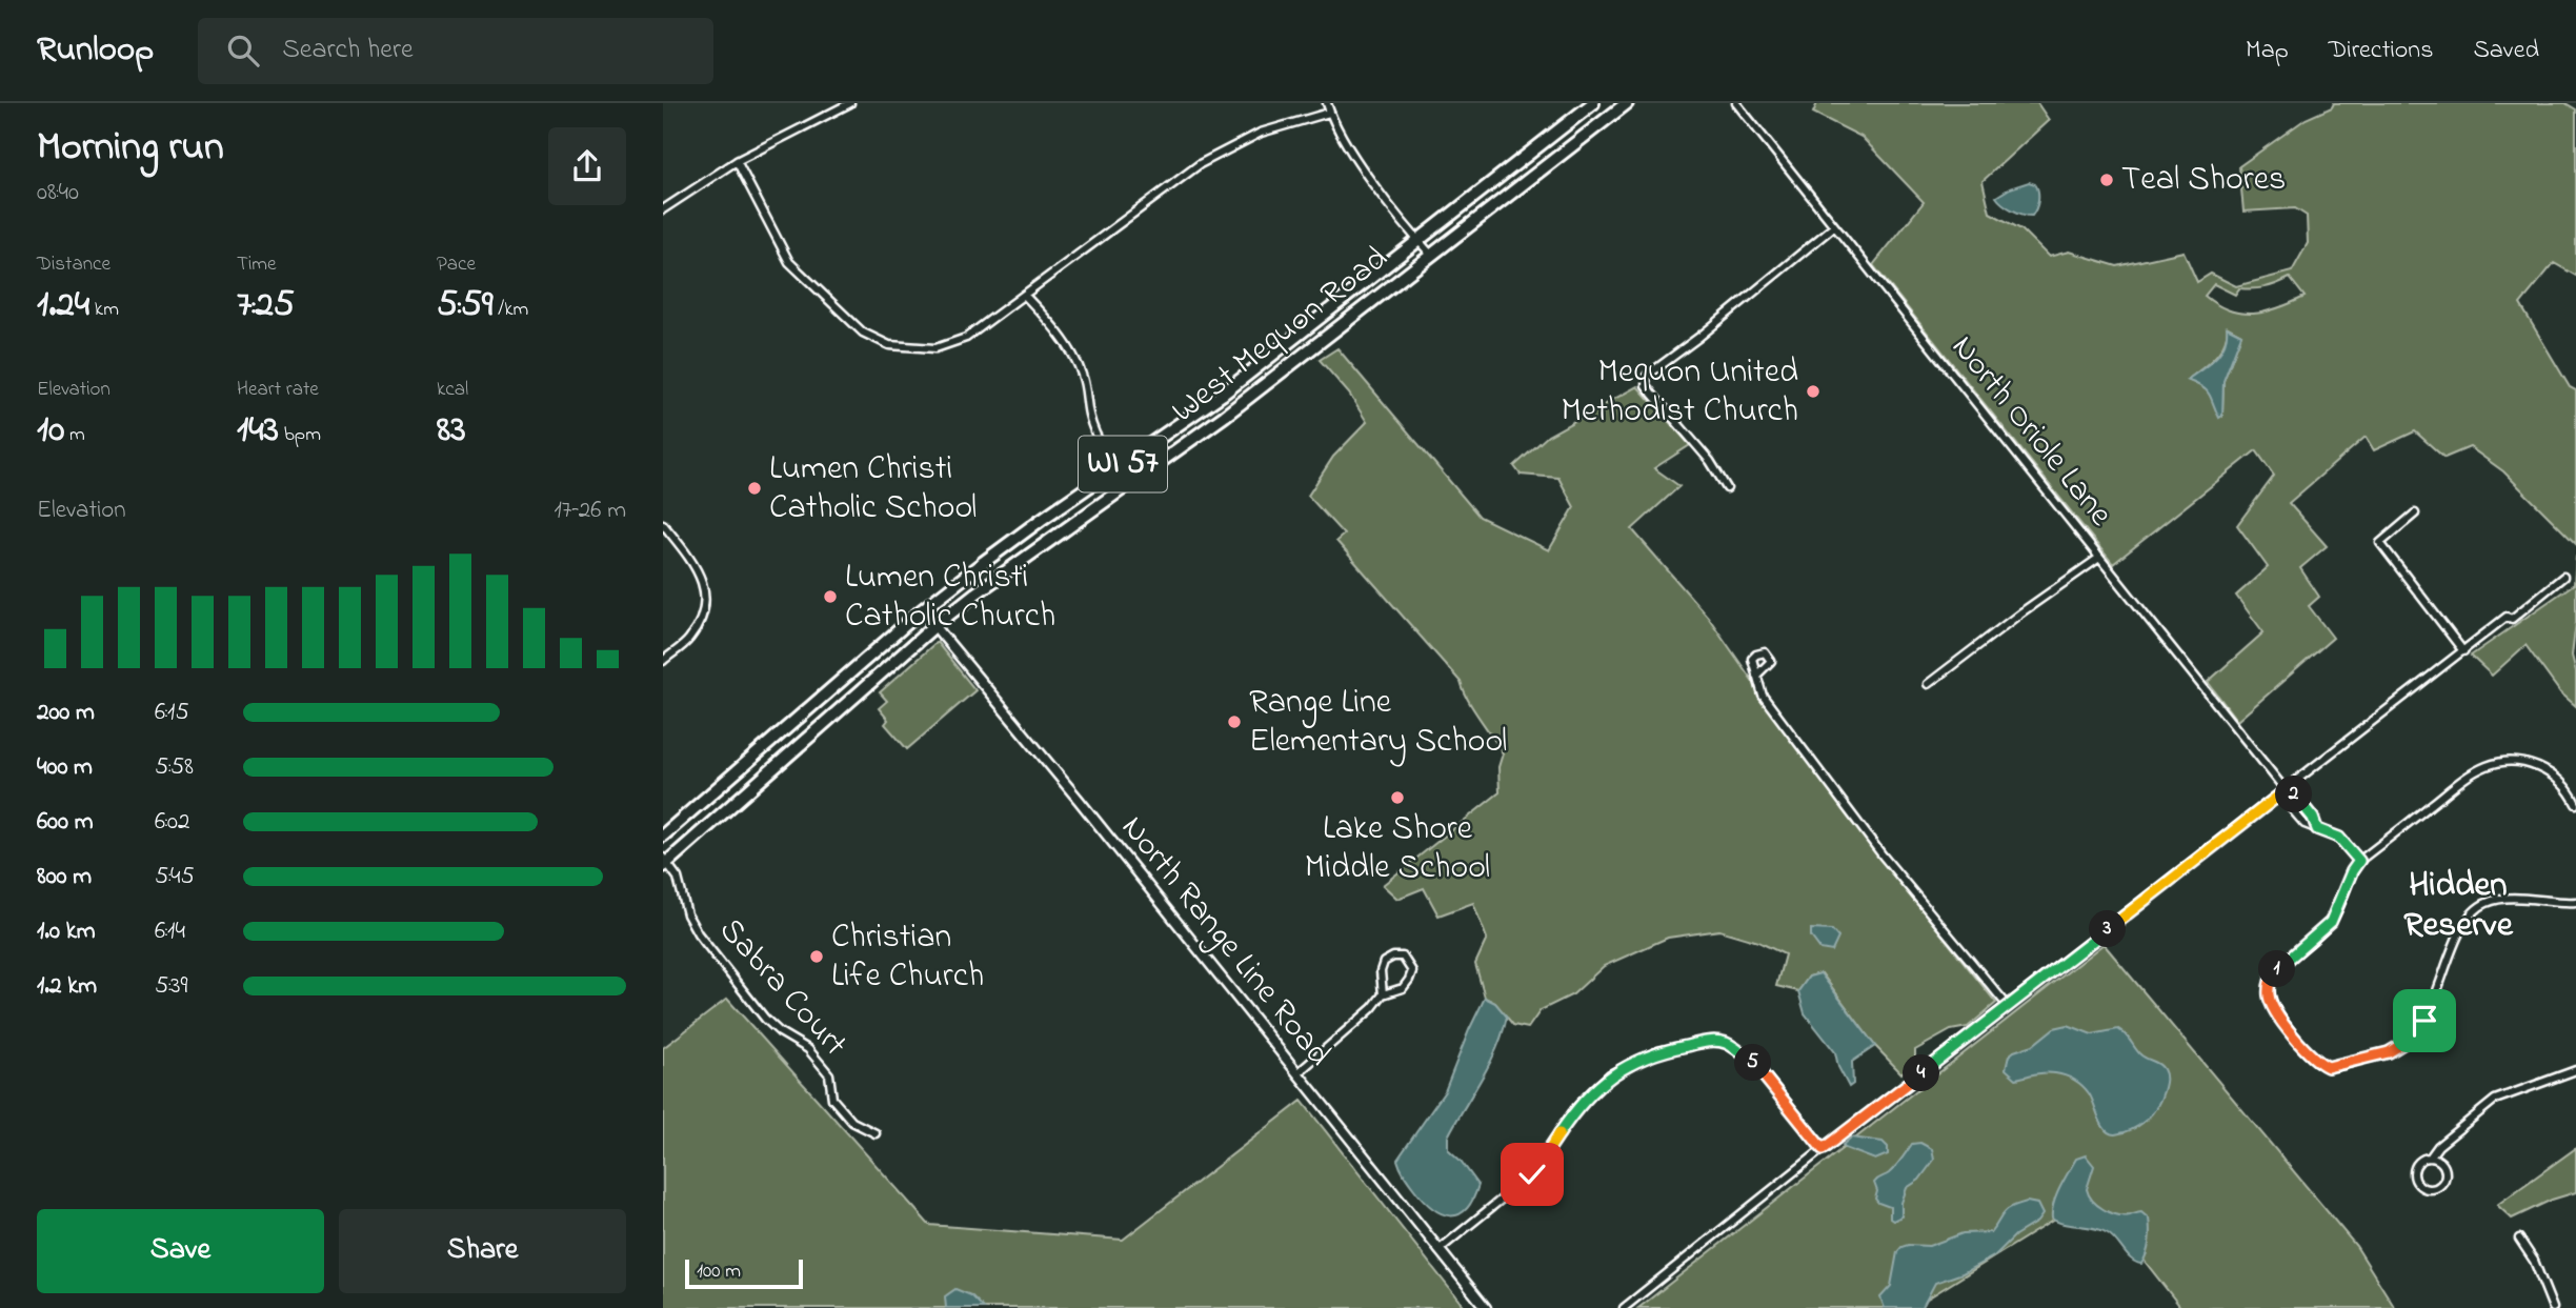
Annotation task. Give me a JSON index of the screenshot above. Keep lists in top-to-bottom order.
{
  "streets": {
    "main road": ["West Mequon Road", "WI 57"],
    "street": ["North Oriole Lane", "North Range Line Road", "Sabra Court"]
  },
  "crossings": [
    ["West Mequon Road", "North Range Line Road"],
    ["West Mequon Road", "Sabra Court"]
  ],
  "districts": ["Hidden Reserve"],
  "places": [
    "Teal Shores",
    "Mequon United Methodist Church",
    "Lumen Christi Catholic School",
    "Lumen Christi Catholic Church",
    "Range Line Elementary School",
    "Lake Shore Middle School",
    "Christian Life Church"
  ],
  "scale_bar": "100 m",
  "page": {
    "header": "Runloop",
    "search": "Search here",
    "nav": ["Map", "Directions", "Saved"],
    "heading": ["Morning run", "08:40"],
    "stats": [
      ["Distance", "1.24 km"],
      ["Time", "7:25"],
      ["Pace", "5:59 /km"],
      ["Elevation", "10 m"],
      ["Heart rate", "143 bpm"],
      ["kcal", "83"]
    ],
    "chart": ["Elevation", "17–26 m"],
    "list": [
      {
        "name": "200 m",
        "note": "6:15"
      },
      {
        "name": "400 m",
        "note": "5:58"
      },
      {
        "name": "600 m",
        "note": "6:02"
      },
      {
        "name": "800 m",
        "note": "5:45"
      },
      {
        "name": "1.0 km",
        "note": "6:14"
      },
      {
        "name": "1.2 km",
        "note": "5:39"
      }
    ],
    "pins": [
      "2",
      "3",
      "1",
      "5",
      "4"
    ],
    "buttons": ["Save", "Share"],
    "scale": "100 m"
  }
}
